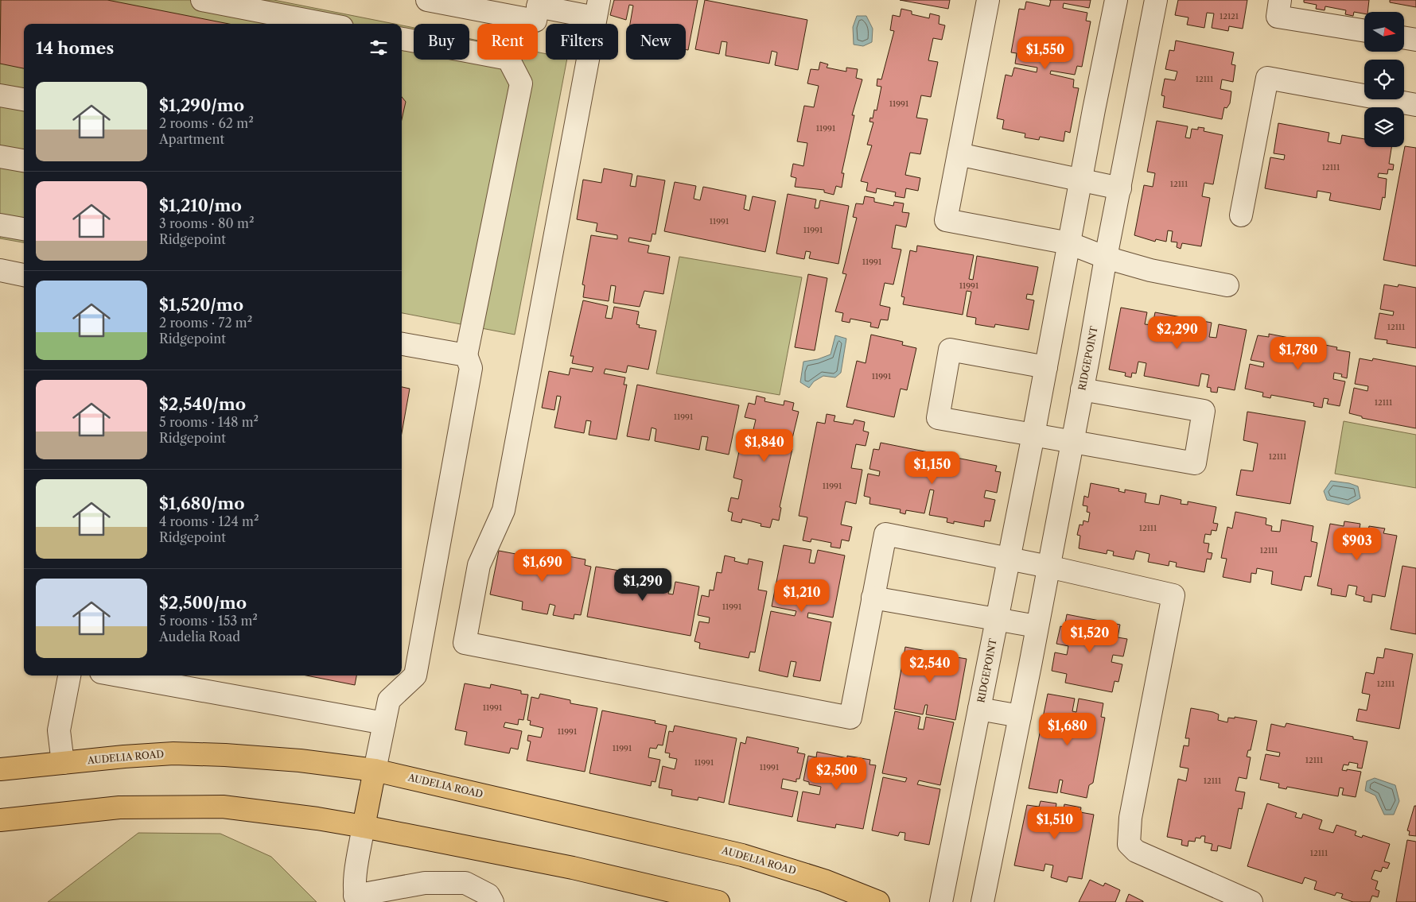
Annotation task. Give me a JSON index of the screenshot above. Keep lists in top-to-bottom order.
{
  "streets": {
    "main road": ["AUDELIA ROAD"],
    "street": ["RIDGEPOINT"]
  },
  "house_numbers": [
    "12121",
    "12111",
    "11991",
    "11991",
    "12111",
    "12111",
    "11991",
    "11991",
    "11991",
    "11991",
    "12111",
    "11991",
    "12111",
    "11991",
    "12111",
    "11991",
    "12111",
    "12111",
    "11991",
    "12111",
    "11991",
    "11991",
    "11991",
    "12111",
    "11991",
    "11991",
    "12111",
    "12111"
  ],
  "north": "right",
  "page": {
    "chip": [
      "Buy",
      "Rent",
      "Filters",
      "New"
    ],
    "heading": "14 homes",
    "price": [
      "$1,550",
      "$2,290",
      "$1,780",
      "$1,840",
      "$1,150",
      "$903",
      "$1,690",
      "$1,290",
      "$1,210",
      "$1,520",
      "$2,540",
      "$1,680",
      "$2,500",
      "$1,510"
    ],
    "list": [
      {
        "name": "$1,290/mo",
        "note": "2 rooms · 62 m² · Apartment"
      },
      {
        "name": "$1,210/mo",
        "note": "3 rooms · 80 m² · Ridgepoint"
      },
      {
        "name": "$1,520/mo",
        "note": "2 rooms · 72 m² · Ridgepoint"
      },
      {
        "name": "$2,540/mo",
        "note": "5 rooms · 148 m² · Ridgepoint"
      },
      {
        "name": "$1,680/mo",
        "note": "4 rooms · 124 m² · Ridgepoint"
      },
      {
        "name": "$2,500/mo",
        "note": "5 rooms · 153 m² · Audelia Road"
      }
    ]
  }
}
